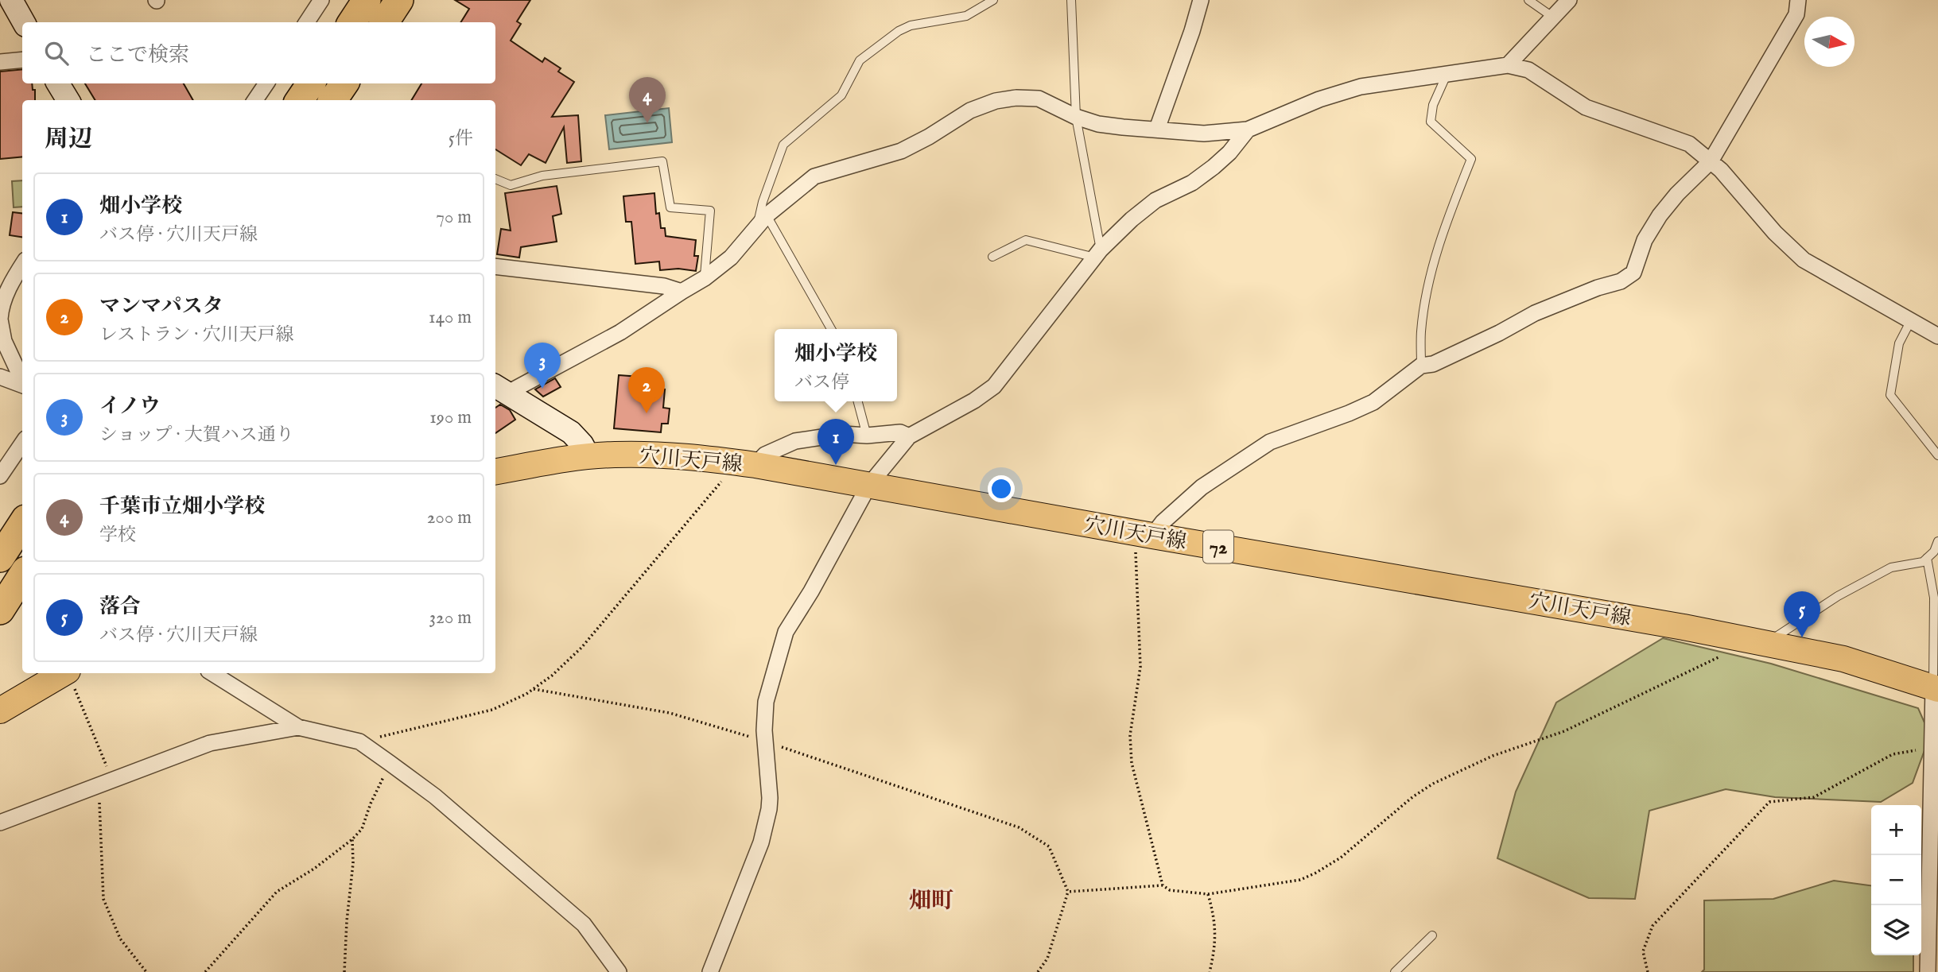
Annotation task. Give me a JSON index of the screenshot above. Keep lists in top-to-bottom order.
{
  "streets": {
    "main road": ["穴川天戸線", "72"]
  },
  "districts": ["畑町"],
  "north": "right",
  "page": {
    "search": "ここで検索",
    "pins": [
      "4",
      "3",
      "2",
      "1",
      "5"
    ],
    "heading": ["周辺", "5件"],
    "list": [
      {
        "mark": "1",
        "name": "畑小学校",
        "note": "バス停 · 穴川天戸線",
        "value": "70 m"
      },
      {
        "mark": "2",
        "name": "マンマパスタ",
        "note": "レストラン · 穴川天戸線",
        "value": "140 m"
      },
      {
        "mark": "3",
        "name": "イノウ",
        "note": "ショップ · 大賀ハス通り",
        "value": "190 m"
      },
      {
        "mark": "4",
        "name": "千葉市立畑小学校",
        "note": "学校",
        "value": "200 m"
      },
      {
        "mark": "5",
        "name": "落合",
        "note": "バス停 · 穴川天戸線",
        "value": "320 m"
      }
    ],
    "popup": ["畑小学校", "バス停"],
    "map_buttons": ["+", "−"]
  }
}
